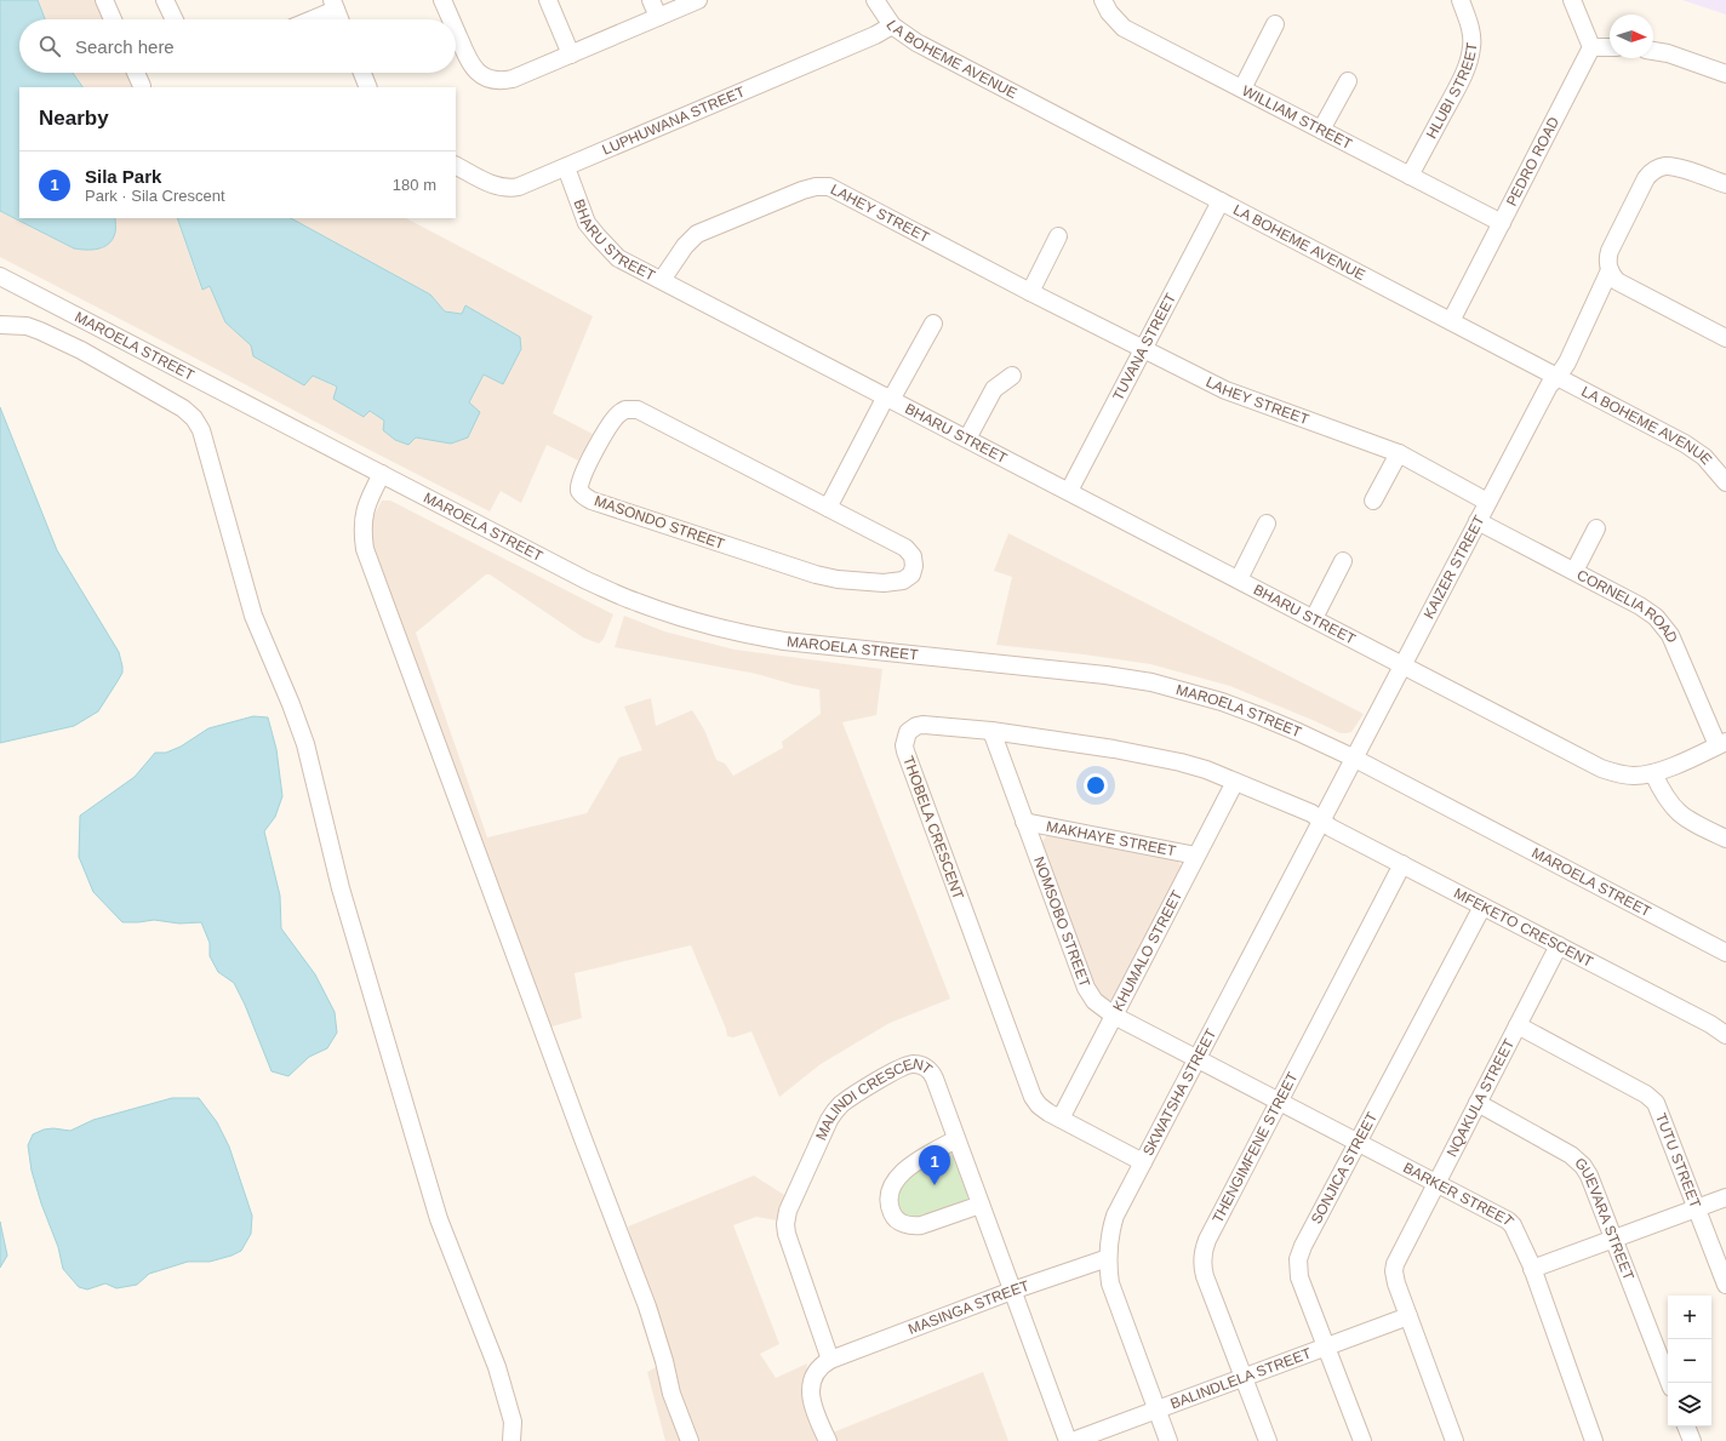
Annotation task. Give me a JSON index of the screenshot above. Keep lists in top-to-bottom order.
{
  "streets": {
    "street": [
      "LA BOHEME AVENUE",
      "HLUBI STREET",
      "WILLIAM STREET",
      "LUPHUWANA STREET",
      "PEDRO ROAD",
      "LAHEY STREET",
      "BHARU STREET",
      "MAROELA STREET",
      "TUVANA STREET",
      "MASONDO STREET",
      "KAIZER STREET",
      "CORNELIA ROAD",
      "THOBELA CRESCENT",
      "MAKHAYE STREET",
      "NOMSOBO STREET",
      "MFEKETO CRESCENT",
      "KHUMALO STREET",
      "SKWATSHA STREET",
      "NQAKULA STREET",
      "MALINDI CRESCENT",
      "THENGIMFENE STREET",
      "TUTU STREET",
      "SONJICA STREET",
      "BARKER STREET",
      "GUEVARA STREET",
      "MASINGA STREET",
      "BALINDLELA STREET"
    ]
  },
  "crossings": [
    ["LA BOHEME AVENUE", "LUPHUWANA STREET"],
    ["LA BOHEME AVENUE", "PEDRO ROAD"],
    ["LA BOHEME AVENUE", "TUVANA STREET"],
    ["LA BOHEME AVENUE", "KAIZER STREET"],
    ["HLUBI STREET", "WILLIAM STREET"],
    ["WILLIAM STREET", "PEDRO ROAD"],
    ["LUPHUWANA STREET", "BHARU STREET"],
    ["LAHEY STREET", "BHARU STREET"],
    ["LAHEY STREET", "TUVANA STREET"],
    ["LAHEY STREET", "KAIZER STREET"],
    ["BHARU STREET", "TUVANA STREET"],
    ["BHARU STREET", "KAIZER STREET"],
    ["BHARU STREET", "CORNELIA ROAD"],
    ["MAROELA STREET", "KAIZER STREET"],
    ["MAROELA STREET", "SKWATSHA STREET"],
    ["KAIZER STREET", "CORNELIA ROAD"],
    ["KAIZER STREET", "SKWATSHA STREET"],
    ["THOBELA CRESCENT", "NOMSOBO STREET"],
    ["THOBELA CRESCENT", "MFEKETO CRESCENT"],
    ["THOBELA CRESCENT", "KHUMALO STREET"],
    ["THOBELA CRESCENT", "SKWATSHA STREET"],
    ["MAKHAYE STREET", "NOMSOBO STREET"],
    ["MAKHAYE STREET", "KHUMALO STREET"],
    ["NOMSOBO STREET", "KHUMALO STREET"],
    ["NOMSOBO STREET", "SKWATSHA STREET"],
    ["NOMSOBO STREET", "BARKER STREET"],
    ["MFEKETO CRESCENT", "SKWATSHA STREET"],
    ["MFEKETO CRESCENT", "NQAKULA STREET"],
    ["MFEKETO CRESCENT", "THENGIMFENE STREET"],
    ["MFEKETO CRESCENT", "SONJICA STREET"],
    ["SKWATSHA STREET", "BARKER STREET"],
    ["SKWATSHA STREET", "MASINGA STREET"],
    ["SKWATSHA STREET", "BALINDLELA STREET"],
    ["NQAKULA STREET", "TUTU STREET"],
    ["NQAKULA STREET", "BARKER STREET"],
    ["NQAKULA STREET", "GUEVARA STREET"],
    ["NQAKULA STREET", "BALINDLELA STREET"],
    ["MALINDI CRESCENT", "MASINGA STREET"],
    ["THENGIMFENE STREET", "BARKER STREET"],
    ["THENGIMFENE STREET", "BALINDLELA STREET"],
    ["SONJICA STREET", "BARKER STREET"],
    ["SONJICA STREET", "BALINDLELA STREET"]
  ],
  "north": "right",
  "page": {
    "search": "Search here",
    "heading": "Nearby",
    "list": [
      {
        "mark": "1",
        "name": "Sila Park",
        "note": "Park · Sila Crescent",
        "value": "180 m"
      }
    ],
    "pins": "1",
    "map_buttons": ["+", "−"]
  }
}
